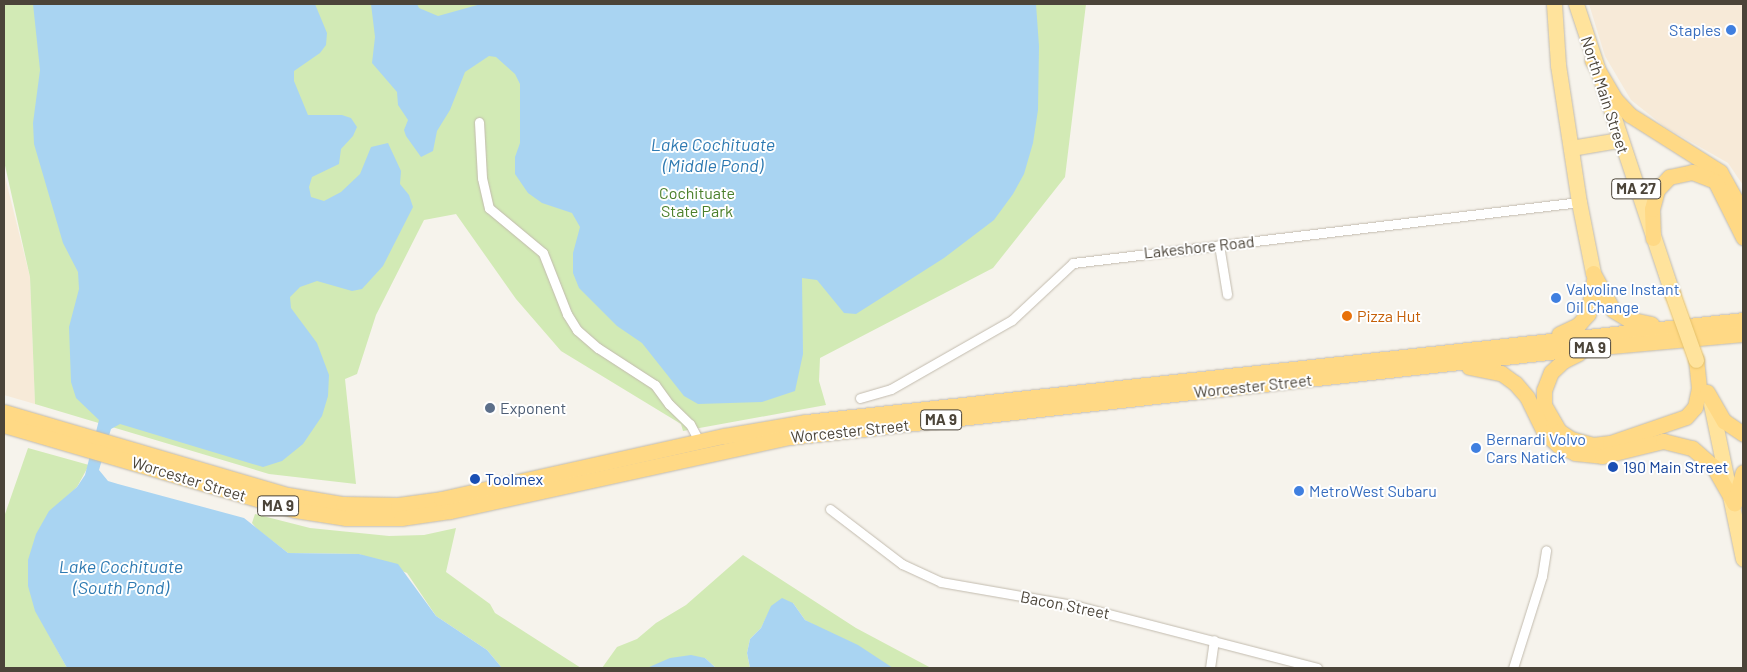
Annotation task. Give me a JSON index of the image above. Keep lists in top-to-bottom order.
{
  "streets": {
    "highway": ["MA 9", "Worcester Street"],
    "main road": ["North Main Street", "MA 27"],
    "street": ["Lakeshore Road", "Bacon Street"]
  },
  "crossings": [
    ["North Main Street", "Lakeshore Road"]
  ],
  "water": ["Lake Cochituate (Middle Pond)", "Lake Cochituate (South Pond)"],
  "parks": ["Cochituate State Park"],
  "places": [
    "Staples",
    "Valvoline Instant Oil Change",
    "Pizza Hut",
    "Exponent",
    "Bernardi Volvo Cars Natick",
    "190 Main Street",
    "Toolmex",
    "MetroWest Subaru"
  ]
}
